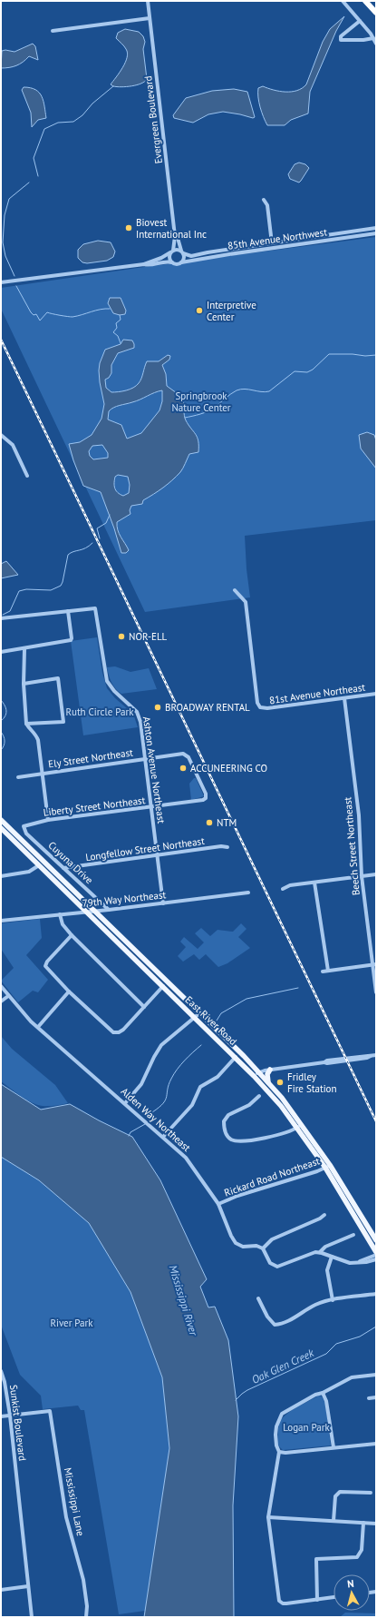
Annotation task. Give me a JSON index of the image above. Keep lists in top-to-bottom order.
{
  "streets": {
    "main road": ["East River Road"],
    "street": [
      "Evergreen Boulevard",
      "85th Avenue Northwest",
      "81st Avenue Northeast",
      "Ely Street Northeast",
      "Ashton Avenue Northeast",
      "Liberty Street Northeast",
      "Beech Street Northeast",
      "Longfellow Street Northeast",
      "Cuyuna Drive",
      "79th Way Northeast",
      "Alden Way Northeast",
      "Rickard Road Northeast",
      "Sunkist Boulevard",
      "Mississippi Lane"
    ]
  },
  "crossings": [
    ["Evergreen Boulevard", "85th Avenue Northwest"],
    ["81st Avenue Northeast", "Beech Street Northeast"],
    ["Ely Street Northeast", "Ashton Avenue Northeast"],
    ["Ely Street Northeast", "Liberty Street Northeast"],
    ["Ashton Avenue Northeast", "Liberty Street Northeast"],
    ["Ashton Avenue Northeast", "Longfellow Street Northeast"],
    ["Ashton Avenue Northeast", "79th Way Northeast"],
    ["Liberty Street Northeast", "Cuyuna Drive"],
    ["Longfellow Street Northeast", "Cuyuna Drive"],
    ["Cuyuna Drive", "79th Way Northeast"],
    ["79th Way Northeast", "East River Road"],
    ["East River Road", "Rickard Road Northeast"],
    ["Alden Way Northeast", "Rickard Road Northeast"],
    ["Sunkist Boulevard", "Mississippi Lane"]
  ],
  "water": ["Mississippi River", "Oak Glen Creek"],
  "parks": [
    "Springbrook Nature Center",
    "Ruth Circle Park",
    "River Park",
    "Logan Park"
  ],
  "places": [
    "Biovest International Inc",
    "Interpretive Center",
    "NOR-ELL",
    "BROADWAY RENTAL",
    "ACCUNEERING CO",
    "NTM",
    "Fridley Fire Station"
  ],
  "north": "top"
}
